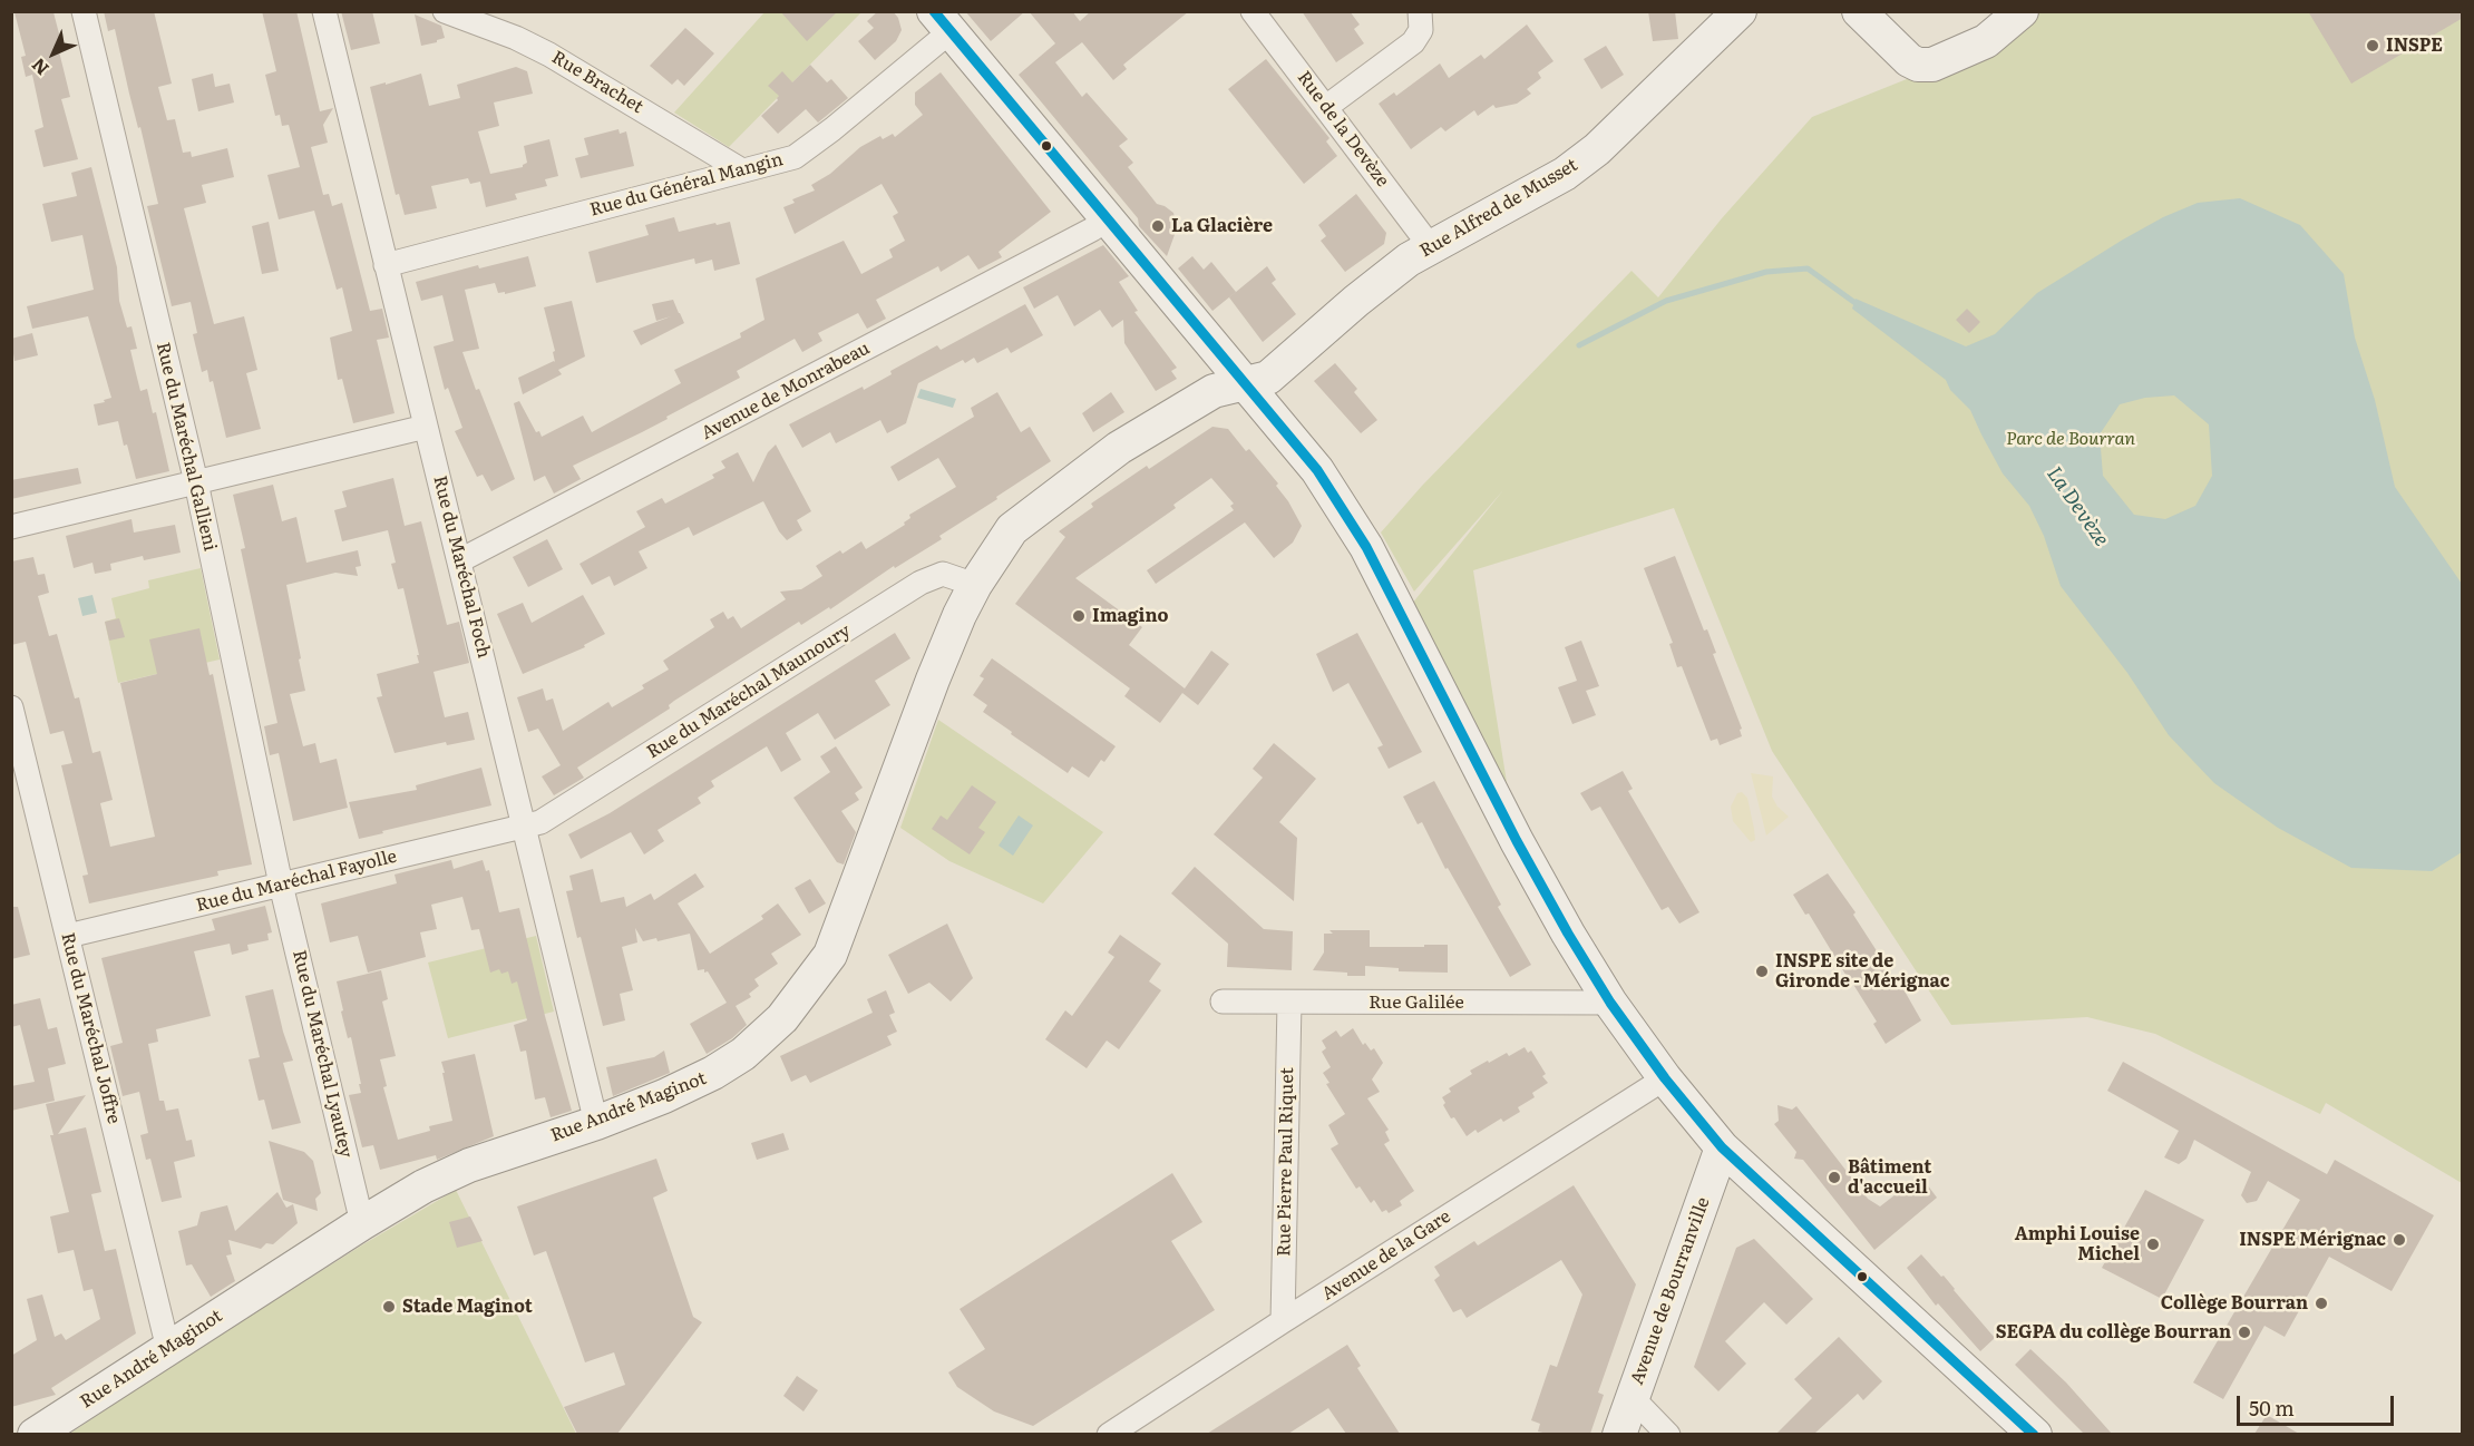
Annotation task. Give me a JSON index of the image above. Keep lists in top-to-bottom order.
{
  "streets": {
    "street": [
      "Rue Brachet",
      "Rue de la Devèze",
      "Rue du Général Mangin",
      "Rue Alfred de Musset",
      "Avenue de Monrabeau",
      "Rue du Maréchal Gallieni",
      "Rue du Maréchal Foch",
      "Rue du Maréchal Maunoury",
      "Rue du Maréchal Fayolle",
      "Rue Galilée",
      "Rue du Maréchal Joffre",
      "Rue du Maréchal Lyautey",
      "Rue André Maginot",
      "Rue Pierre Paul Riquet",
      "Avenue de la Gare",
      "Avenue de Bourranville"
    ]
  },
  "crossings": [
    ["Rue Brachet", "Rue du Général Mangin"],
    ["Rue de la Devèze", "Rue Alfred de Musset"],
    ["Rue du Général Mangin", "Rue du Maréchal Foch"],
    ["Rue Alfred de Musset", "Rue André Maginot"],
    ["Avenue de Monrabeau", "Rue du Maréchal Foch"],
    ["Rue du Maréchal Gallieni", "Rue du Maréchal Fayolle"],
    ["Rue du Maréchal Gallieni", "Rue du Maréchal Lyautey"],
    ["Rue du Maréchal Foch", "Rue du Maréchal Maunoury"],
    ["Rue du Maréchal Foch", "Rue du Maréchal Fayolle"],
    ["Rue du Maréchal Foch", "Rue André Maginot"],
    ["Rue du Maréchal Maunoury", "Rue du Maréchal Fayolle"],
    ["Rue du Maréchal Maunoury", "Rue André Maginot"],
    ["Rue du Maréchal Fayolle", "Rue du Maréchal Joffre"],
    ["Rue du Maréchal Fayolle", "Rue du Maréchal Lyautey"],
    ["Rue Galilée", "Rue Pierre Paul Riquet"],
    ["Rue du Maréchal Joffre", "Rue André Maginot"],
    ["Rue du Maréchal Lyautey", "Rue André Maginot"],
    ["Rue Pierre Paul Riquet", "Avenue de la Gare"]
  ],
  "water": ["La Devèze"],
  "parks": ["Parc de Bourran"],
  "places": [
    "INSPE",
    "La Glacière",
    "Imagino",
    "INSPE site de Gironde - Mérignac",
    "Bâtiment d'accueil",
    "INSPE Mérignac",
    "Amphi Louise Michel",
    "Collège Bourran",
    "Stade Maginot",
    "SEGPA du collège Bourran"
  ],
  "scale_bar": "50 m",
  "north": "bottom left"
}
